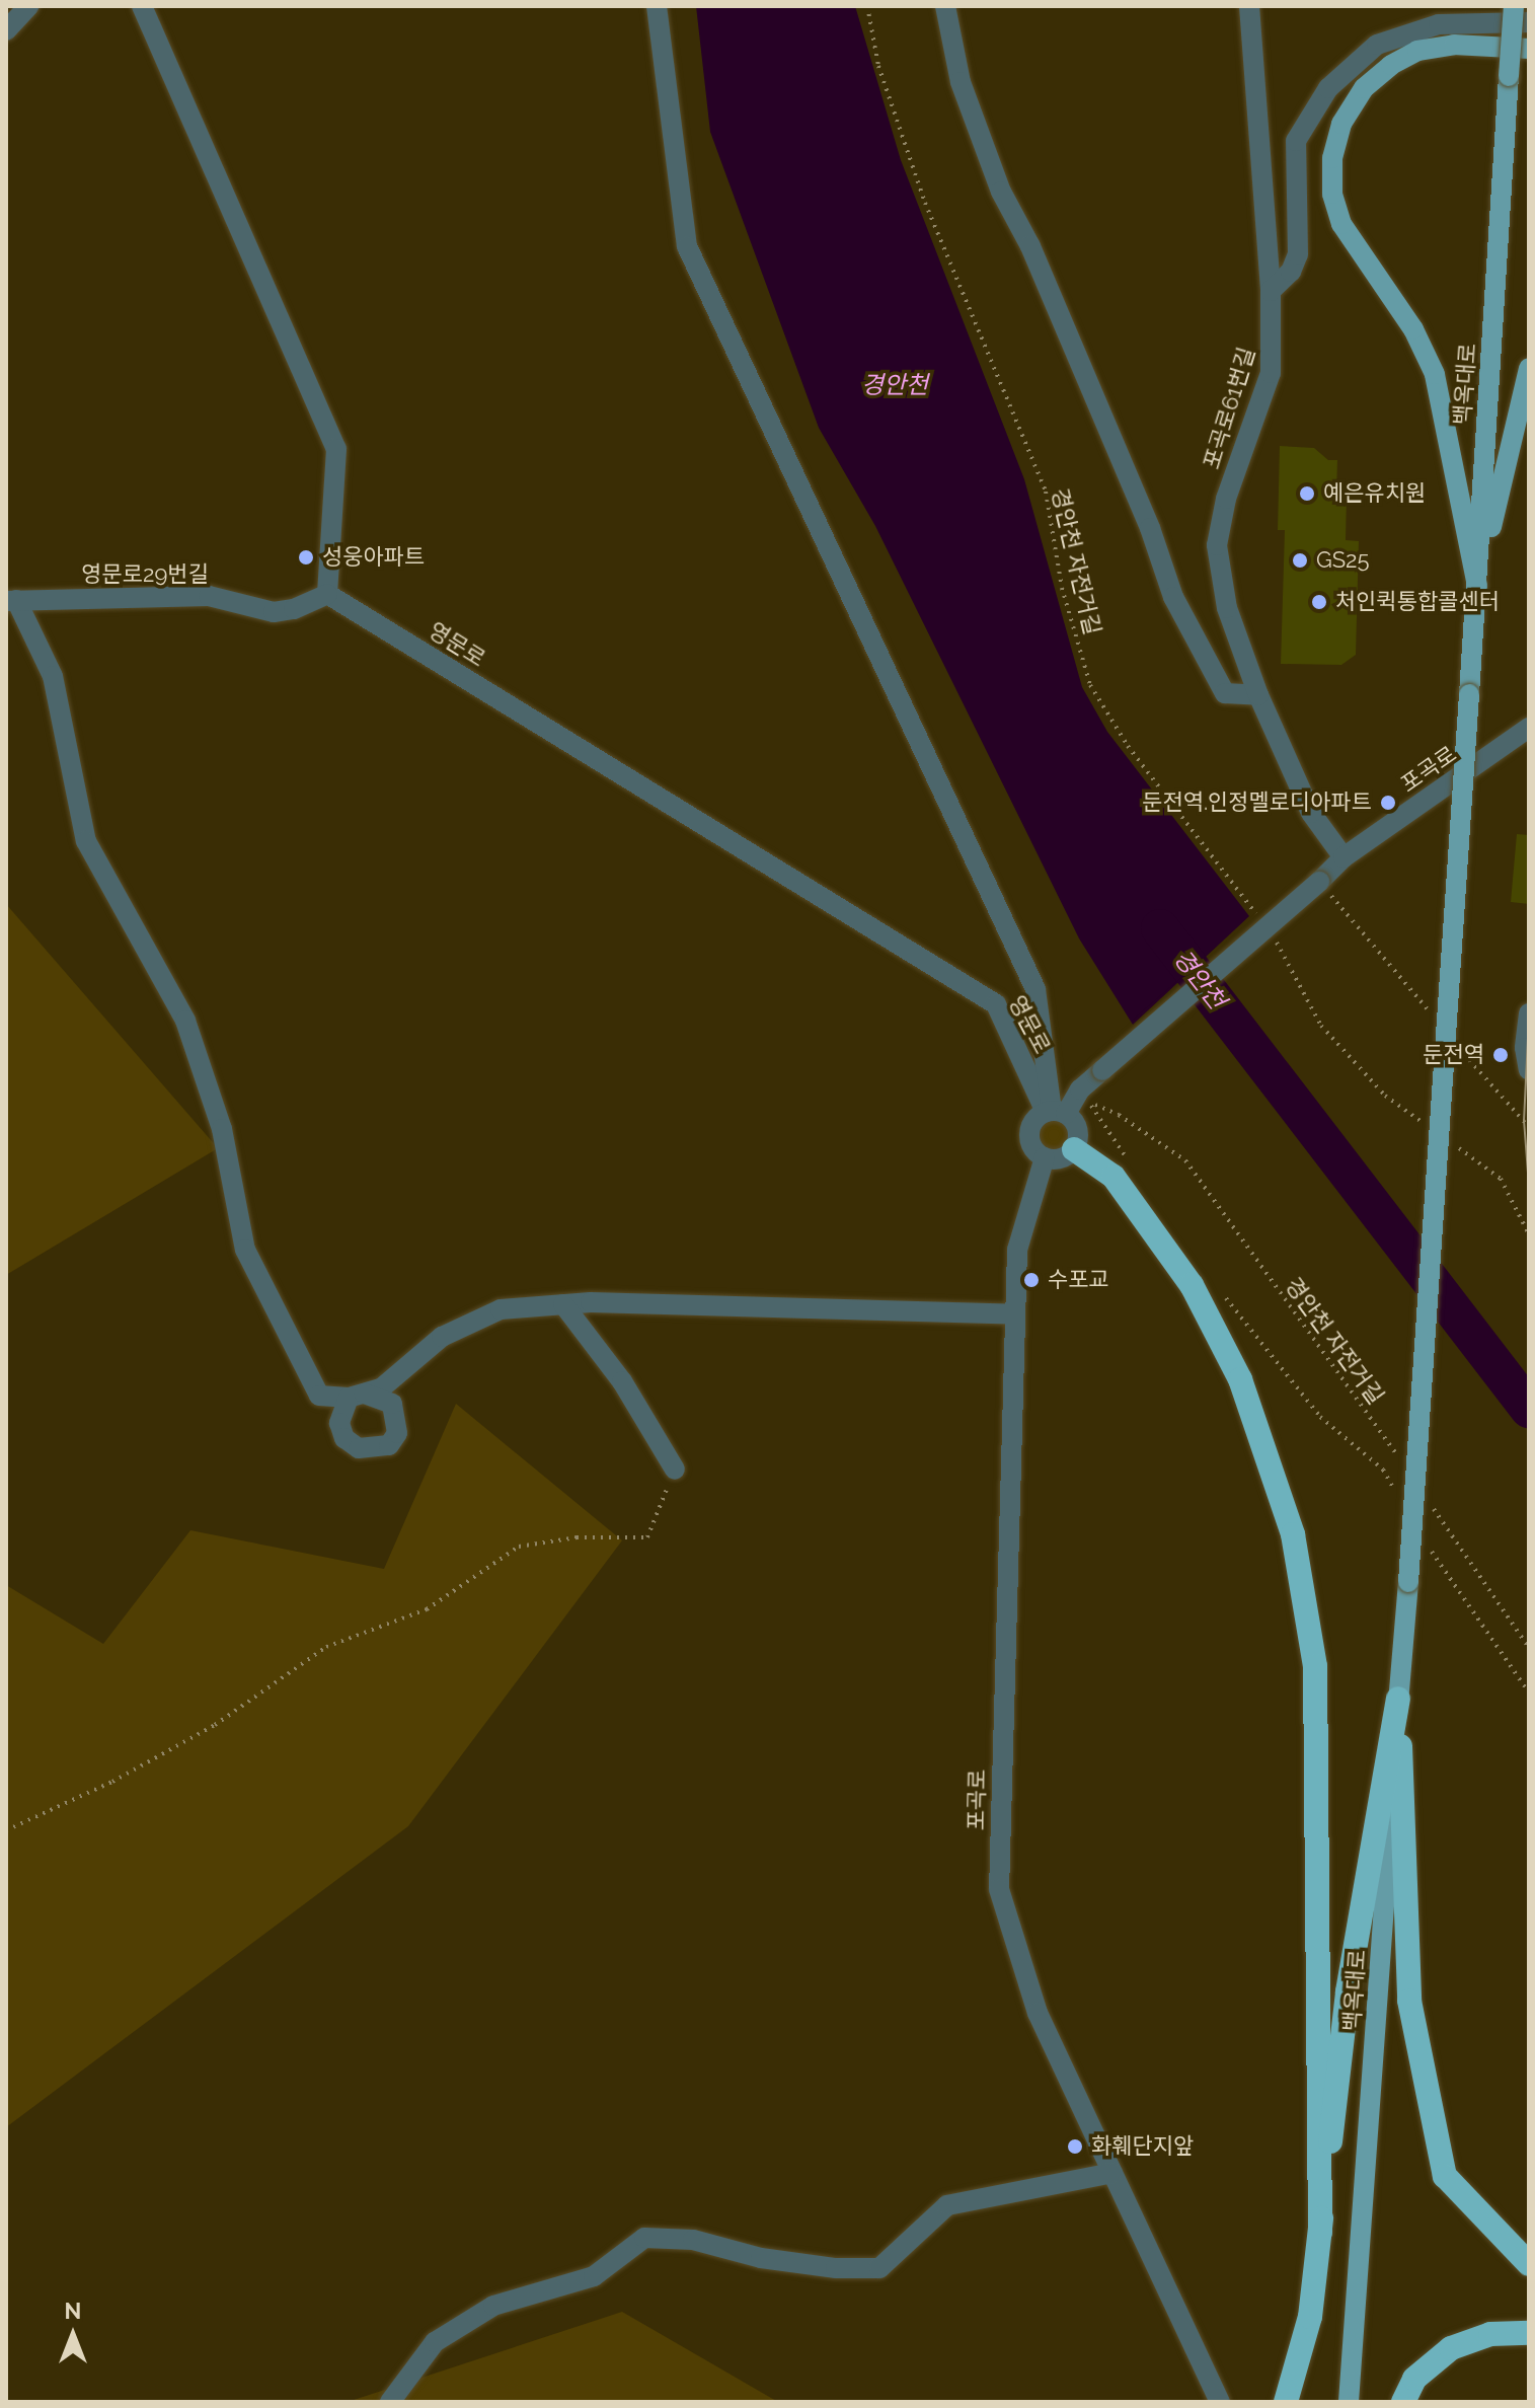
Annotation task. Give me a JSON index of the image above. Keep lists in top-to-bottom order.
{
  "streets": {
    "main road": ["백옥대로"],
    "street": [
      "포곡로61번길",
      "영문로29번길",
      "영문로",
      "포곡로"
    ],
    "path": ["경안천 자전거길"]
  },
  "crossings": [
    ["포곡로61번길", "포곡로"],
    ["영문로29번길", "영문로"],
    ["영문로", "포곡로"]
  ],
  "water": ["경안천"],
  "places": [
    "예은유치원",
    "성웅아파트",
    "GS25",
    "처인퀵통합콜센터",
    "둔전역.인정멜로디아파트",
    "둔전역",
    "수포교",
    "화훼단지앞"
  ],
  "north": "top"
}
